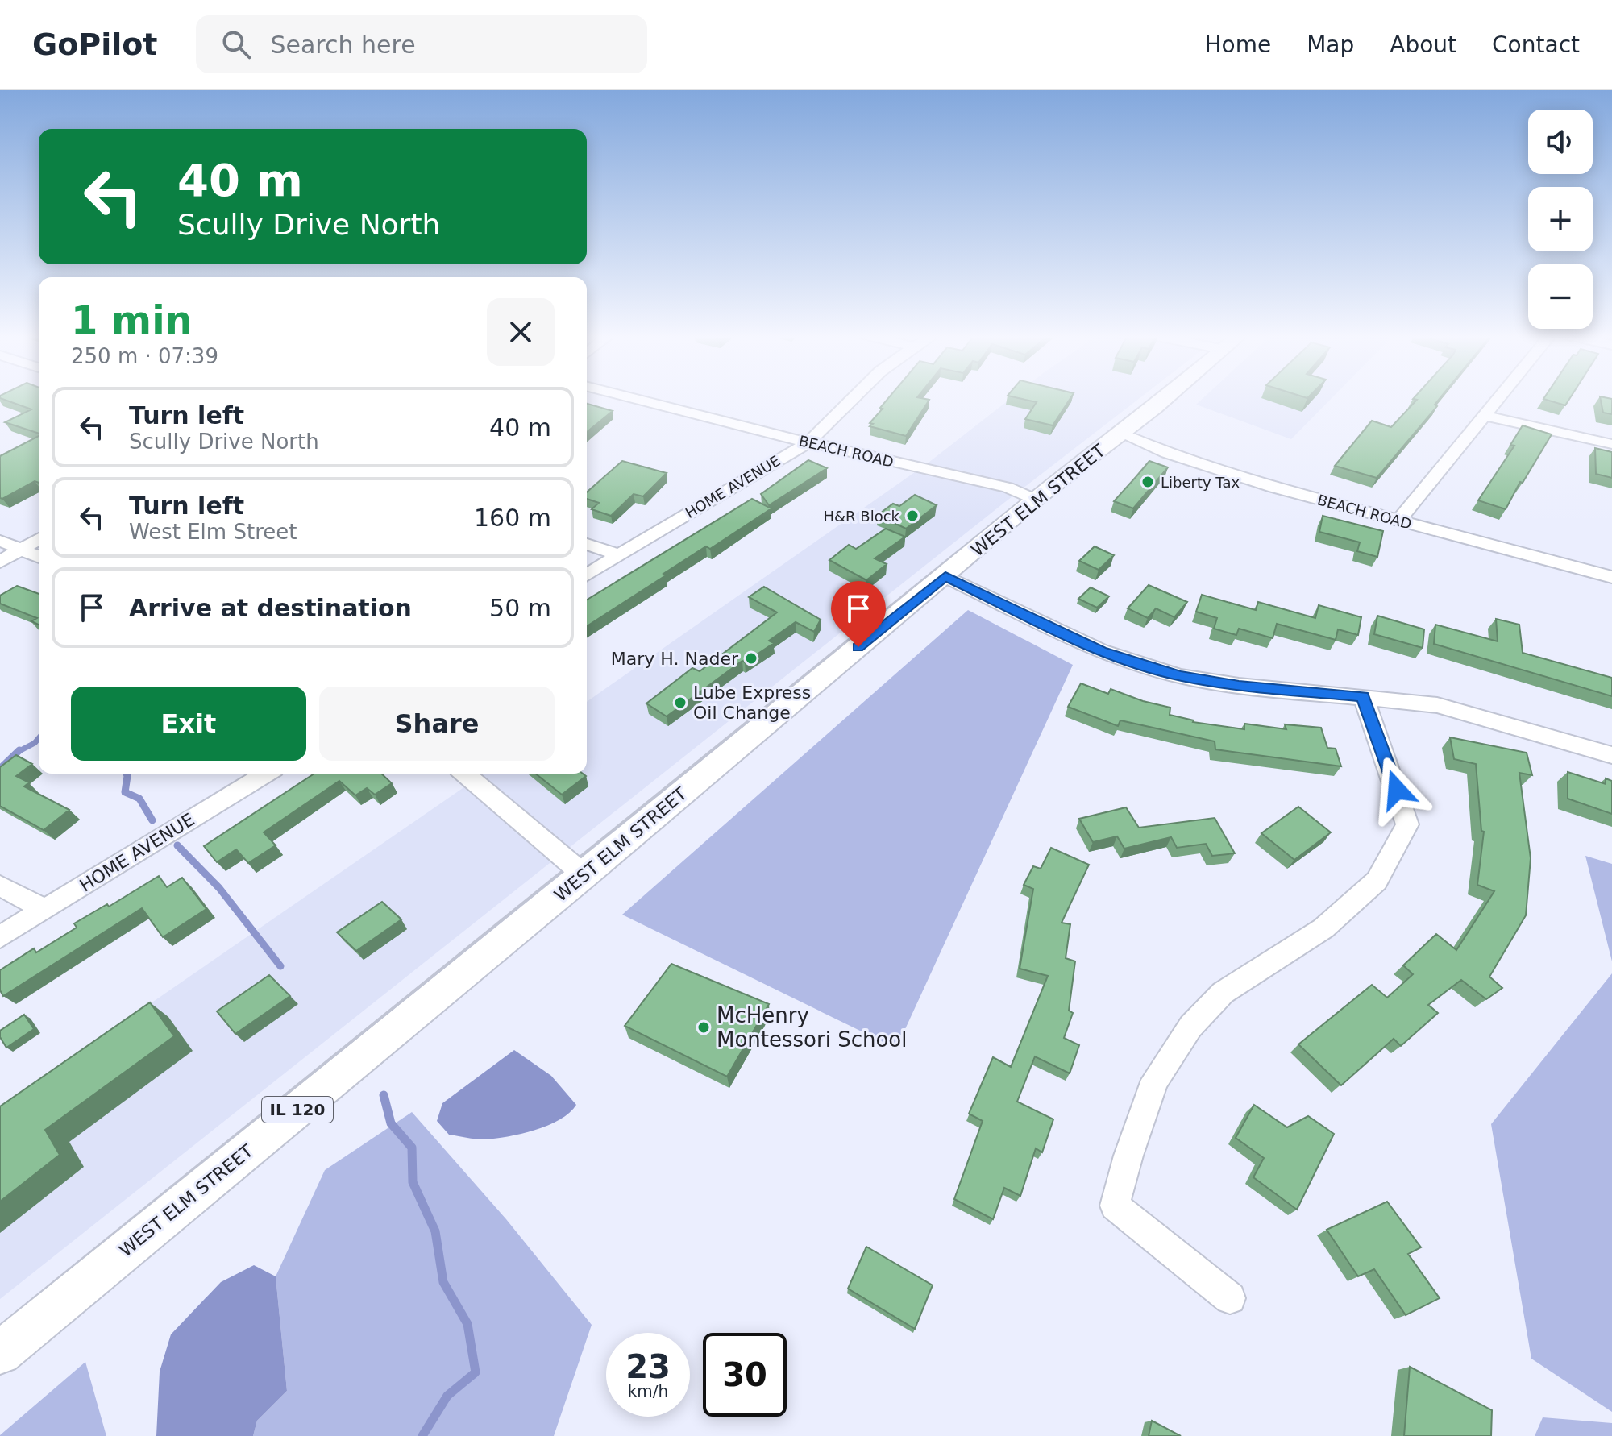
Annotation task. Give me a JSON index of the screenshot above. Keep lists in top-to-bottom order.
{
  "streets": {
    "main road": ["WEST ELM STREET", "IL 120"],
    "street": ["BEACH ROAD", "HOME AVENUE"]
  },
  "crossings": [
    ["BEACH ROAD", "HOME AVENUE"],
    ["BEACH ROAD", "WEST ELM STREET"]
  ],
  "places": [
    "Liberty Tax",
    "H&R Block",
    "Mary H. Nader",
    "Lube Express Oil Change",
    "McHenry Montessori School"
  ],
  "page": {
    "header": "GoPilot",
    "search": "Search here",
    "nav": [
      "Home",
      "Map",
      "About",
      "Contact"
    ],
    "map_buttons": ["+", "−"],
    "turn": ["40 m", "Scully Drive North"],
    "heading": ["1 min", "250 m · 07:39"],
    "list": [
      {
        "name": "Turn left",
        "note": "Scully Drive North",
        "value": "40 m"
      },
      {
        "name": "Turn left",
        "note": "West Elm Street",
        "value": "160 m"
      },
      {
        "name": "Arrive at destination",
        "value": "50 m"
      }
    ],
    "buttons": ["Exit", "Share"],
    "speed": "23 km/h",
    "limit": "30"
  }
}
